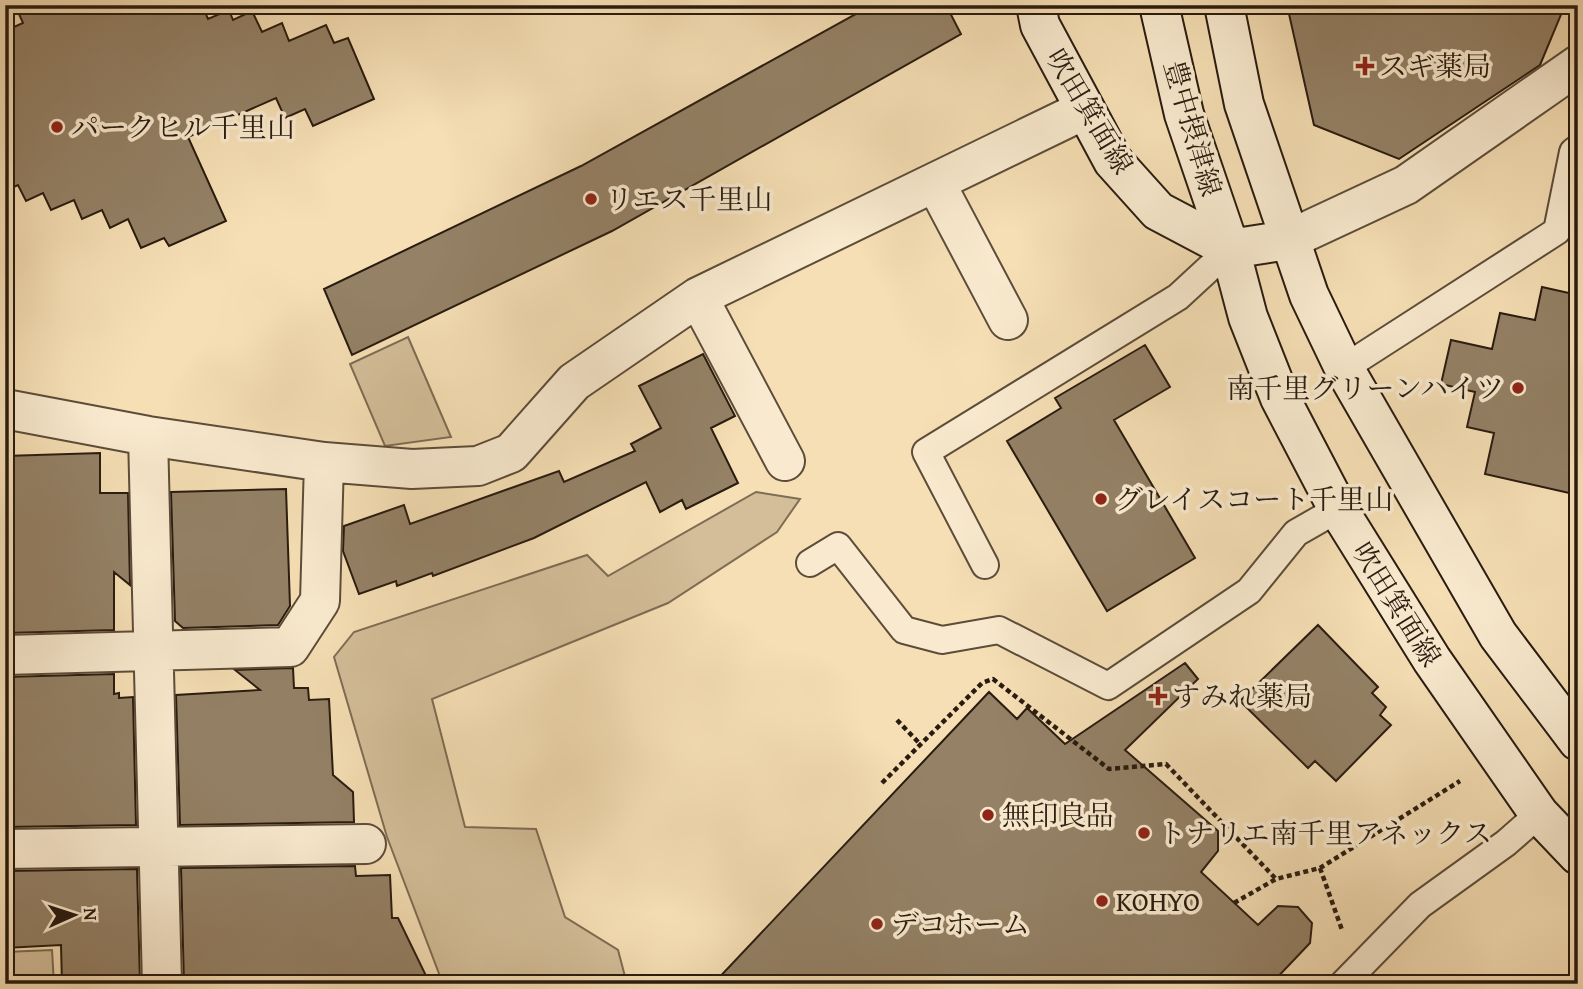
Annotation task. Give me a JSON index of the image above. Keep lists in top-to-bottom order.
{
  "streets": {
    "street": ["吹田箕面線", "豊中摂津線"]
  },
  "crossings": [
    ["吹田箕面線", "豊中摂津線"]
  ],
  "places": {
    "health": ["スギ薬局", "すみれ薬局"],
    "other": [
      "パークヒル千里山",
      "リエス千里山",
      "南千里グリーンハイツ",
      "グレイスコート千里山",
      "無印良品",
      "トナリエ南千里アネックス",
      "KOHYO",
      "デコホーム"
    ]
  },
  "north": "right"
}
